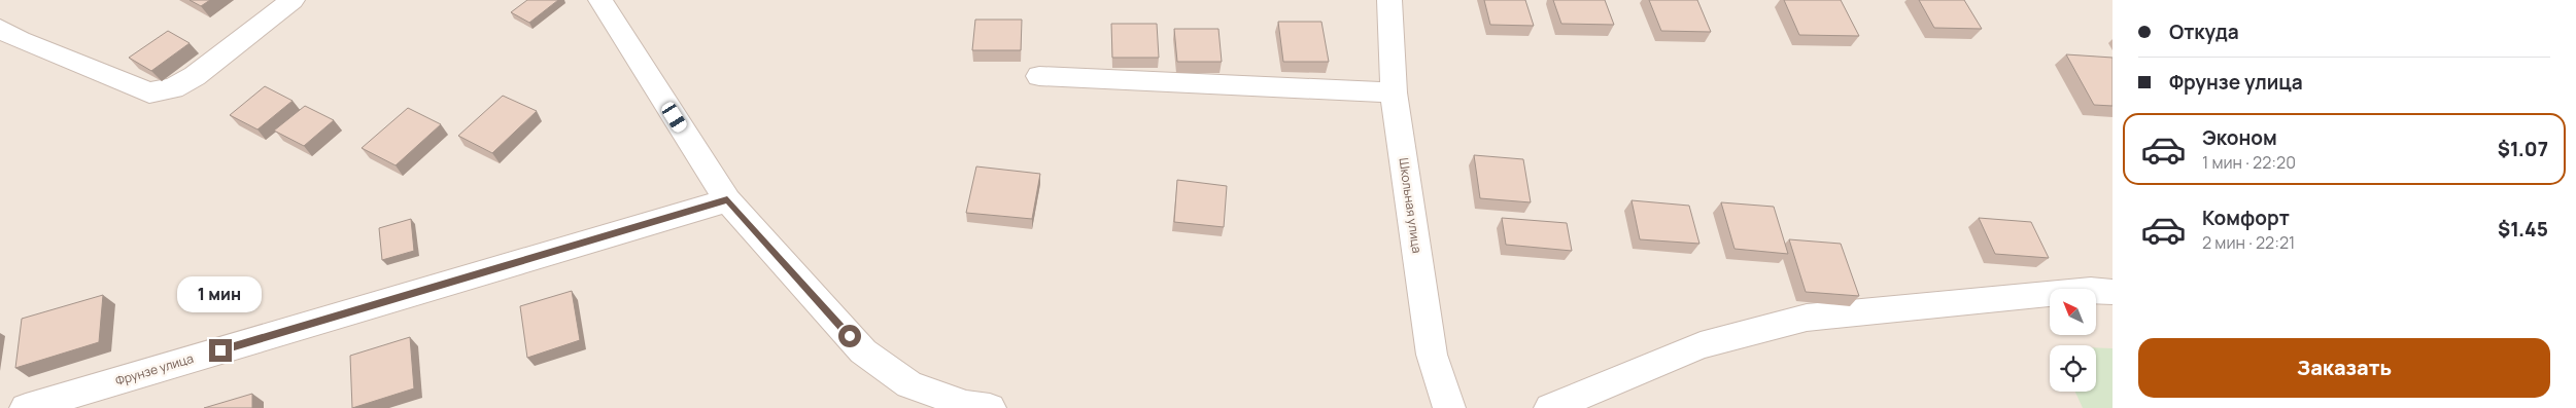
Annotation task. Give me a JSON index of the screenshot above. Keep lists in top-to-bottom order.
{
  "streets": {
    "street": ["Школьная улица", "Фрунзе улица"]
  },
  "north": "top left",
  "page": {
    "banner": ["Откуда", "Фрунзе улица"],
    "list": [
      {
        "name": "Эконом",
        "note": "1 мин · 22:20",
        "value": "$1.07"
      },
      {
        "name": "Комфорт",
        "note": "2 мин · 22:21",
        "value": "$1.45"
      }
    ],
    "bubble": "1 мин",
    "buttons": "Заказать"
  }
}
